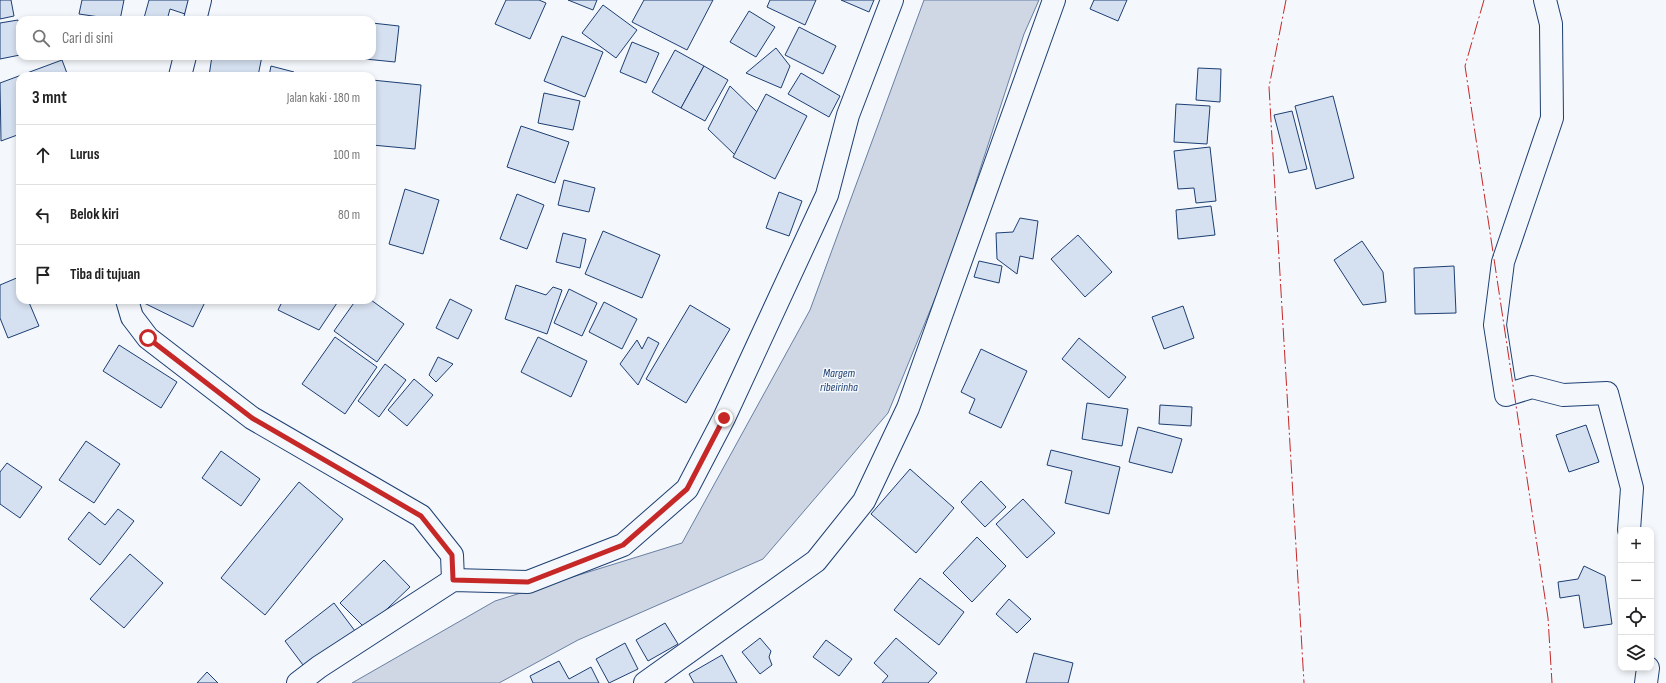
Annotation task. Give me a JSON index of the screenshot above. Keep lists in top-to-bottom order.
{
  "water": ["Margem ribeirinha"],
  "page": {
    "search": "Cari di sini",
    "heading": ["3 mnt", "Jalan kaki · 180 m"],
    "list": [
      ["Lurus", "100 m"],
      ["Belok kiri", "80 m"],
      "Tiba di tujuan"
    ],
    "map_buttons": ["+", "−"]
  }
}
